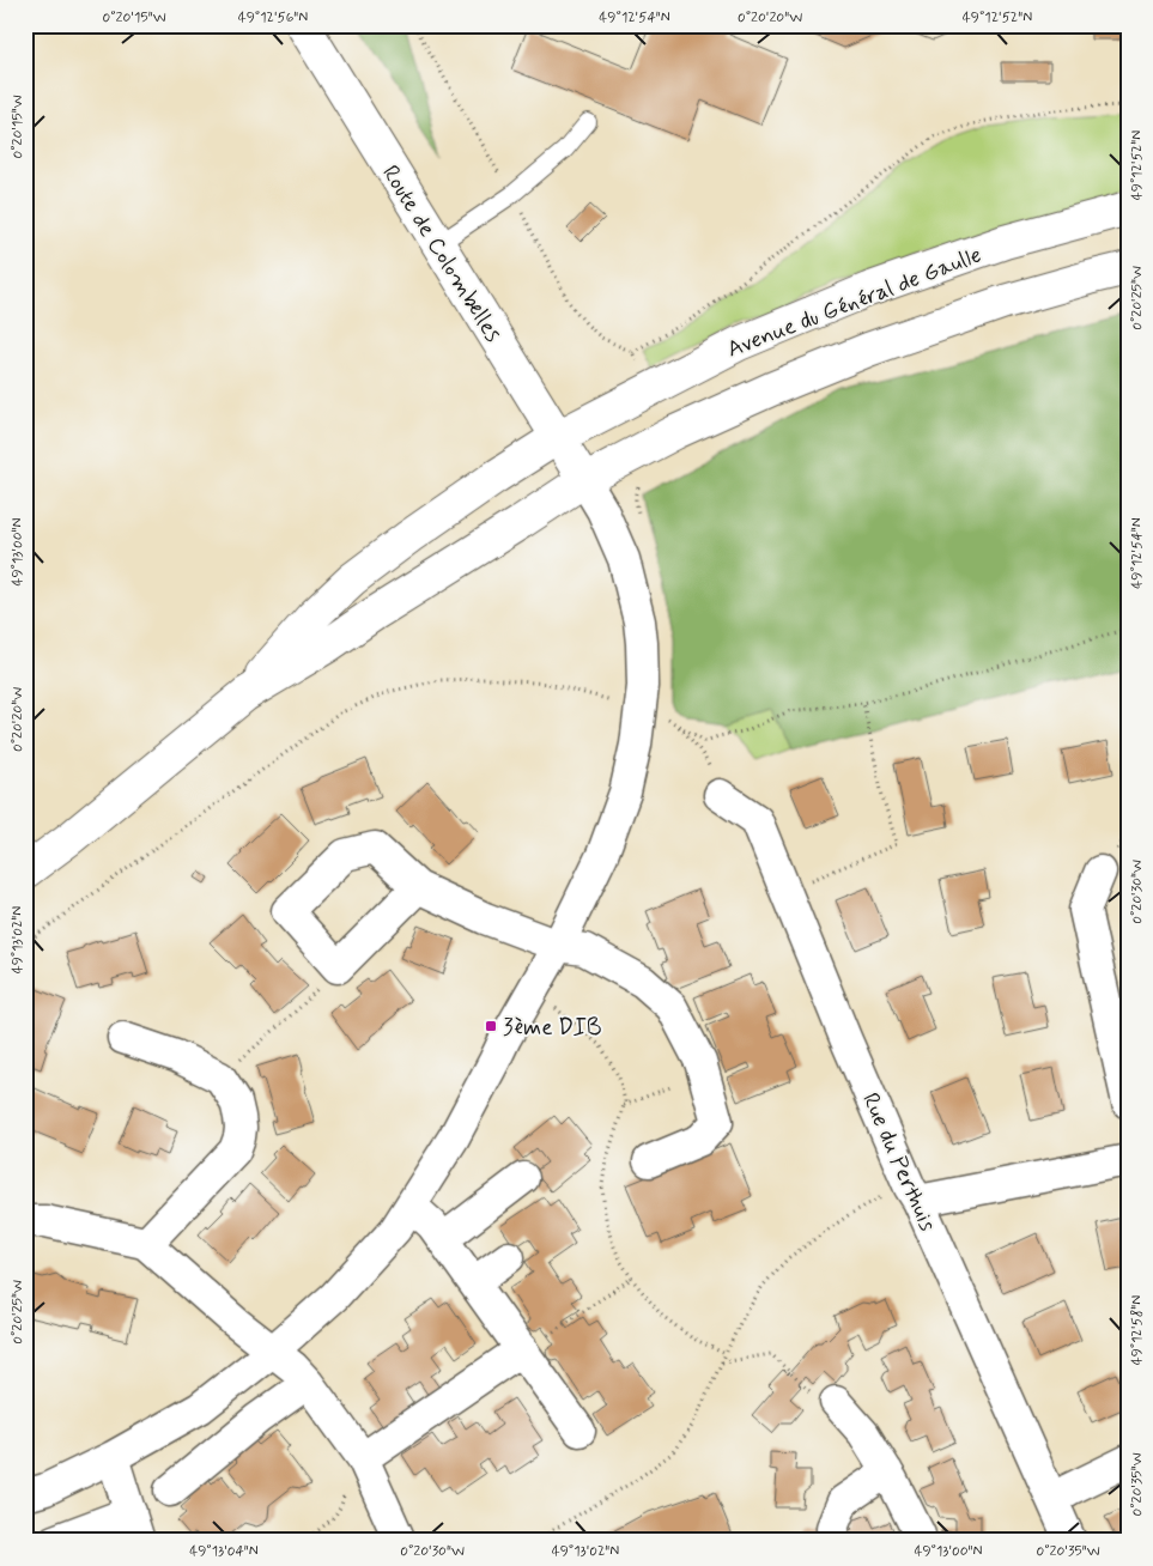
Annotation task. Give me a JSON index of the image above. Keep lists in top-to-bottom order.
{
  "streets": {
    "main road": ["Route de Colombelles", "Avenue du Général de Gaulle"],
    "street": ["Rue du Perthuis"]
  },
  "crossings": [
    ["Route de Colombelles", "Avenue du Général de Gaulle"]
  ],
  "places": {
    "transit": ["3ème DIB"]
  },
  "coordinates": [
    "0°20'15\"W",
    "49°12'56\"N",
    "49°12'54\"N",
    "0°20'20\"W",
    "49°12'52\"N",
    "0°20'25\"W",
    "49°13'00\"N",
    "0°20'30\"W",
    "49°13'02\"N",
    "49°12'58\"N",
    "0°20'35\"W",
    "49°13'04\"N"
  ]
}
